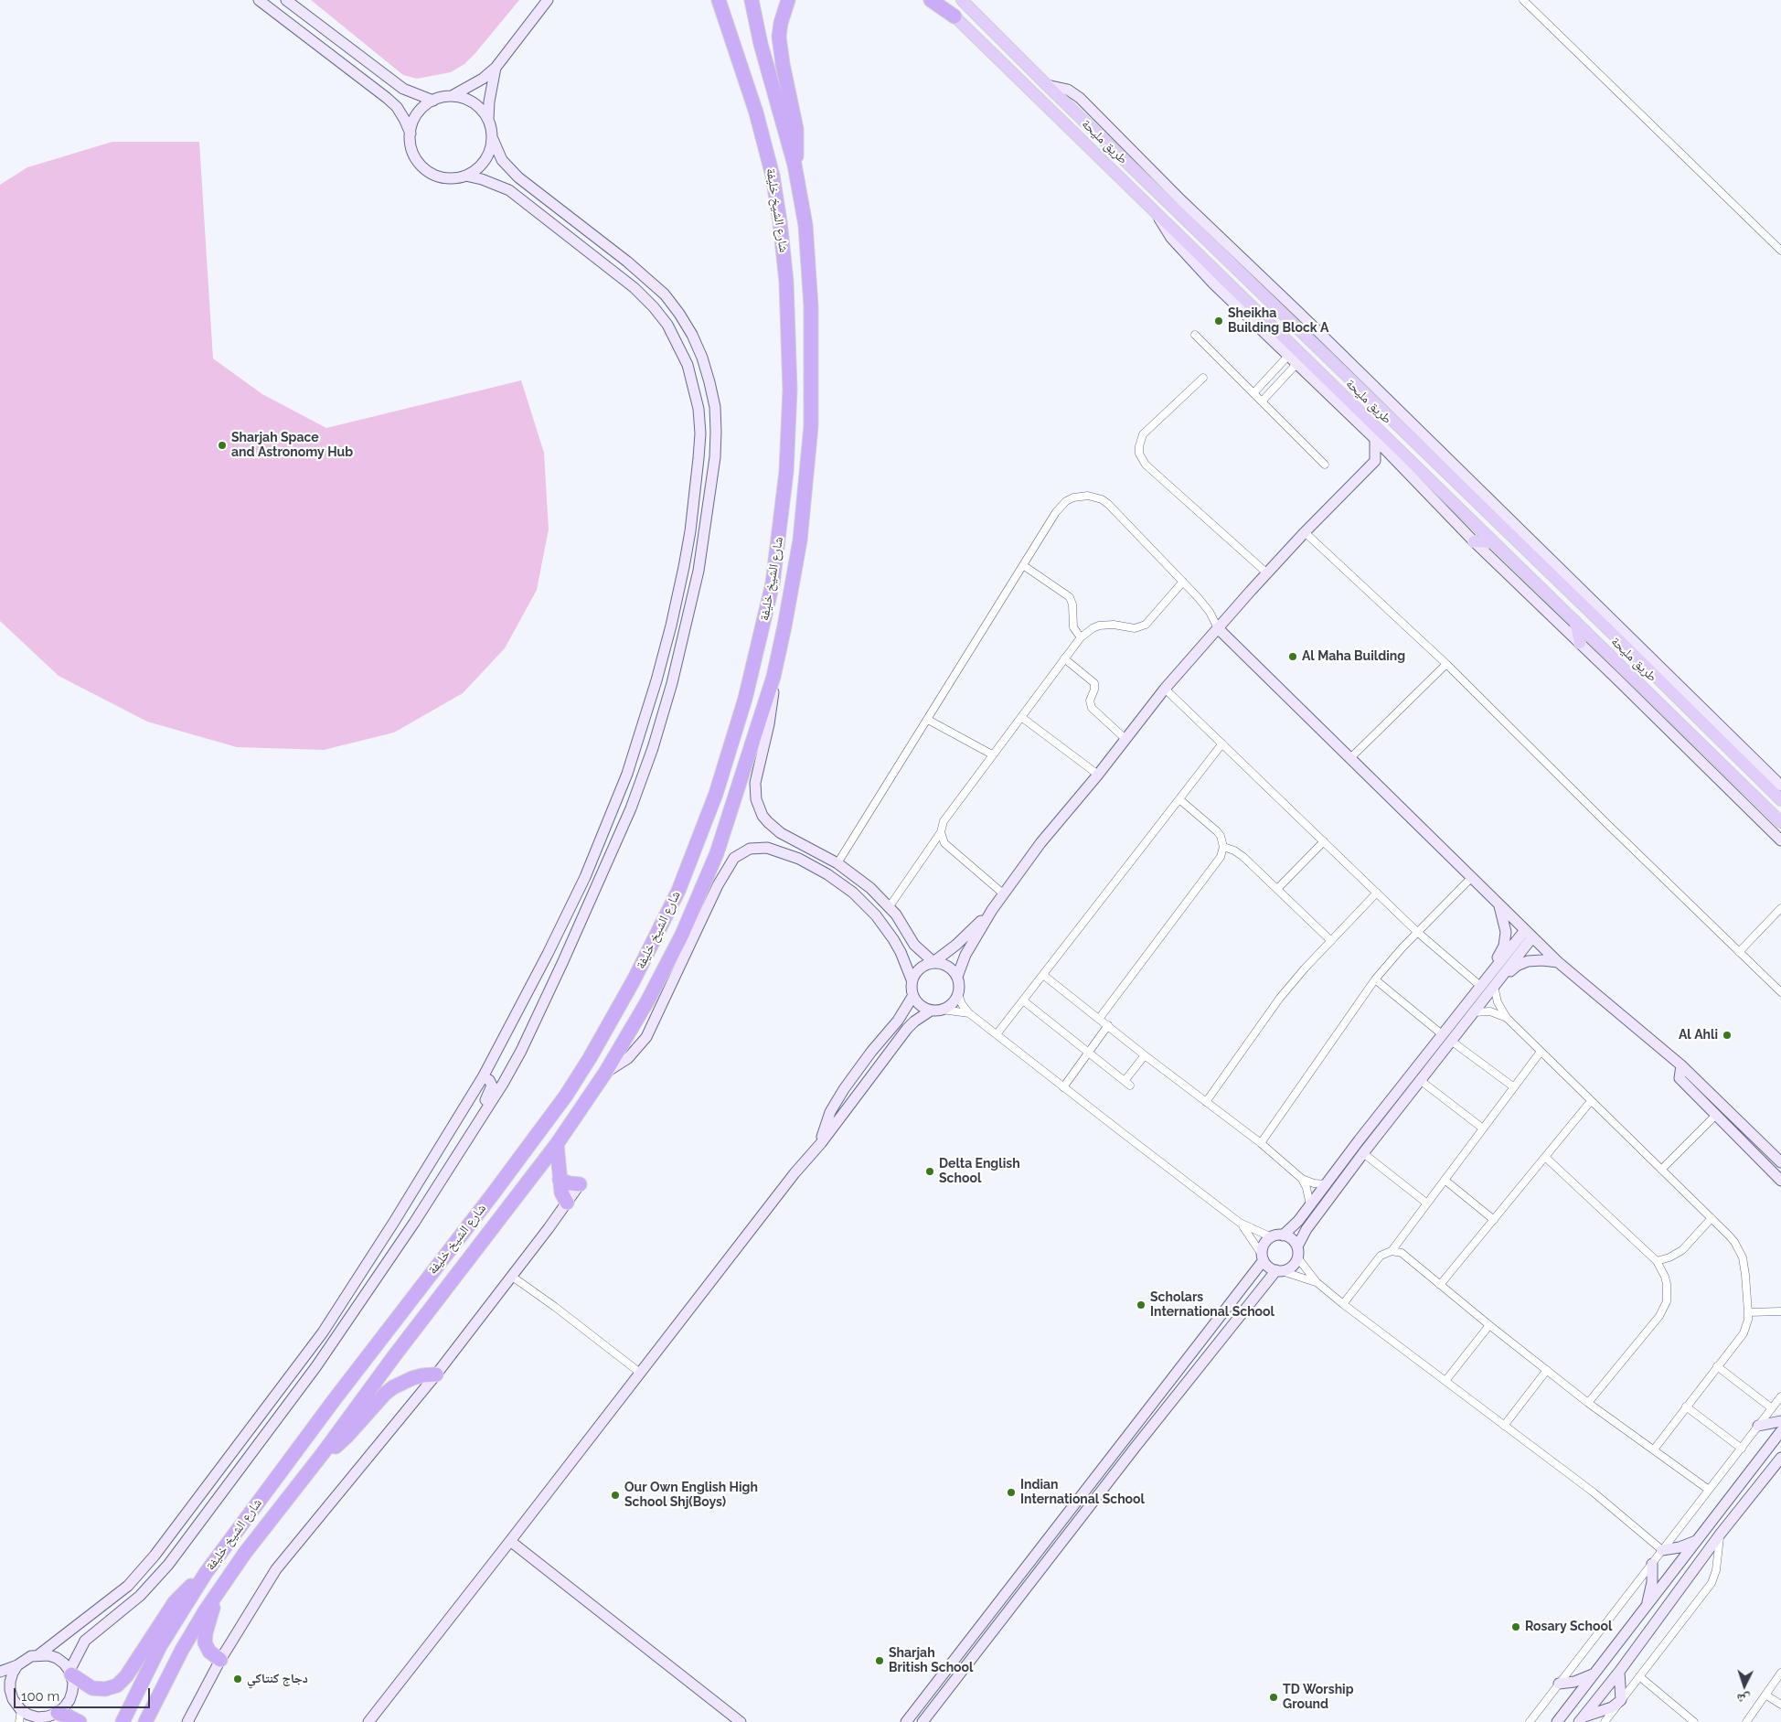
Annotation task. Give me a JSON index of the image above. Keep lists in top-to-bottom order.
{
  "streets": {
    "highway": ["شارع الشيخ خليفة"],
    "main road": ["طريق مليحة"]
  },
  "places": [
    "Sheikha Building Block A",
    "Sharjah Space and Astronomy Hub",
    "Al Maha Building",
    "Al Ahli",
    "Delta English School",
    "Scholars International School",
    "Indian International School",
    "Our Own English High School Shj(Boys)",
    "Rosary School",
    "Sharjah British School",
    "دجاج كنتاكي",
    "TD Worship Ground"
  ],
  "scale_bar": "100 m",
  "north": "bottom"
}
